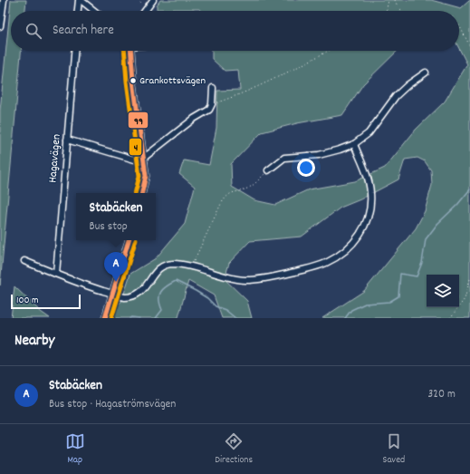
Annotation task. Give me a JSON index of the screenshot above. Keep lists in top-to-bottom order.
{
  "streets": {
    "street": ["Hagavägen"]
  },
  "places": ["Grankottsvägen"],
  "lines": ["transit line 99", "transit line 4"],
  "scale_bar": "100 m",
  "page": {
    "search": "Search here",
    "popup": ["Stabäcken", "Bus stop"],
    "pins": "A",
    "scale": "100 m",
    "heading": "Nearby",
    "list": [
      {
        "mark": "A",
        "name": "Stabäcken",
        "note": "Bus stop · Hagaströmsvägen",
        "value": "320 m"
      }
    ],
    "nav": ["Map", "Directions", "Saved"]
  }
}
